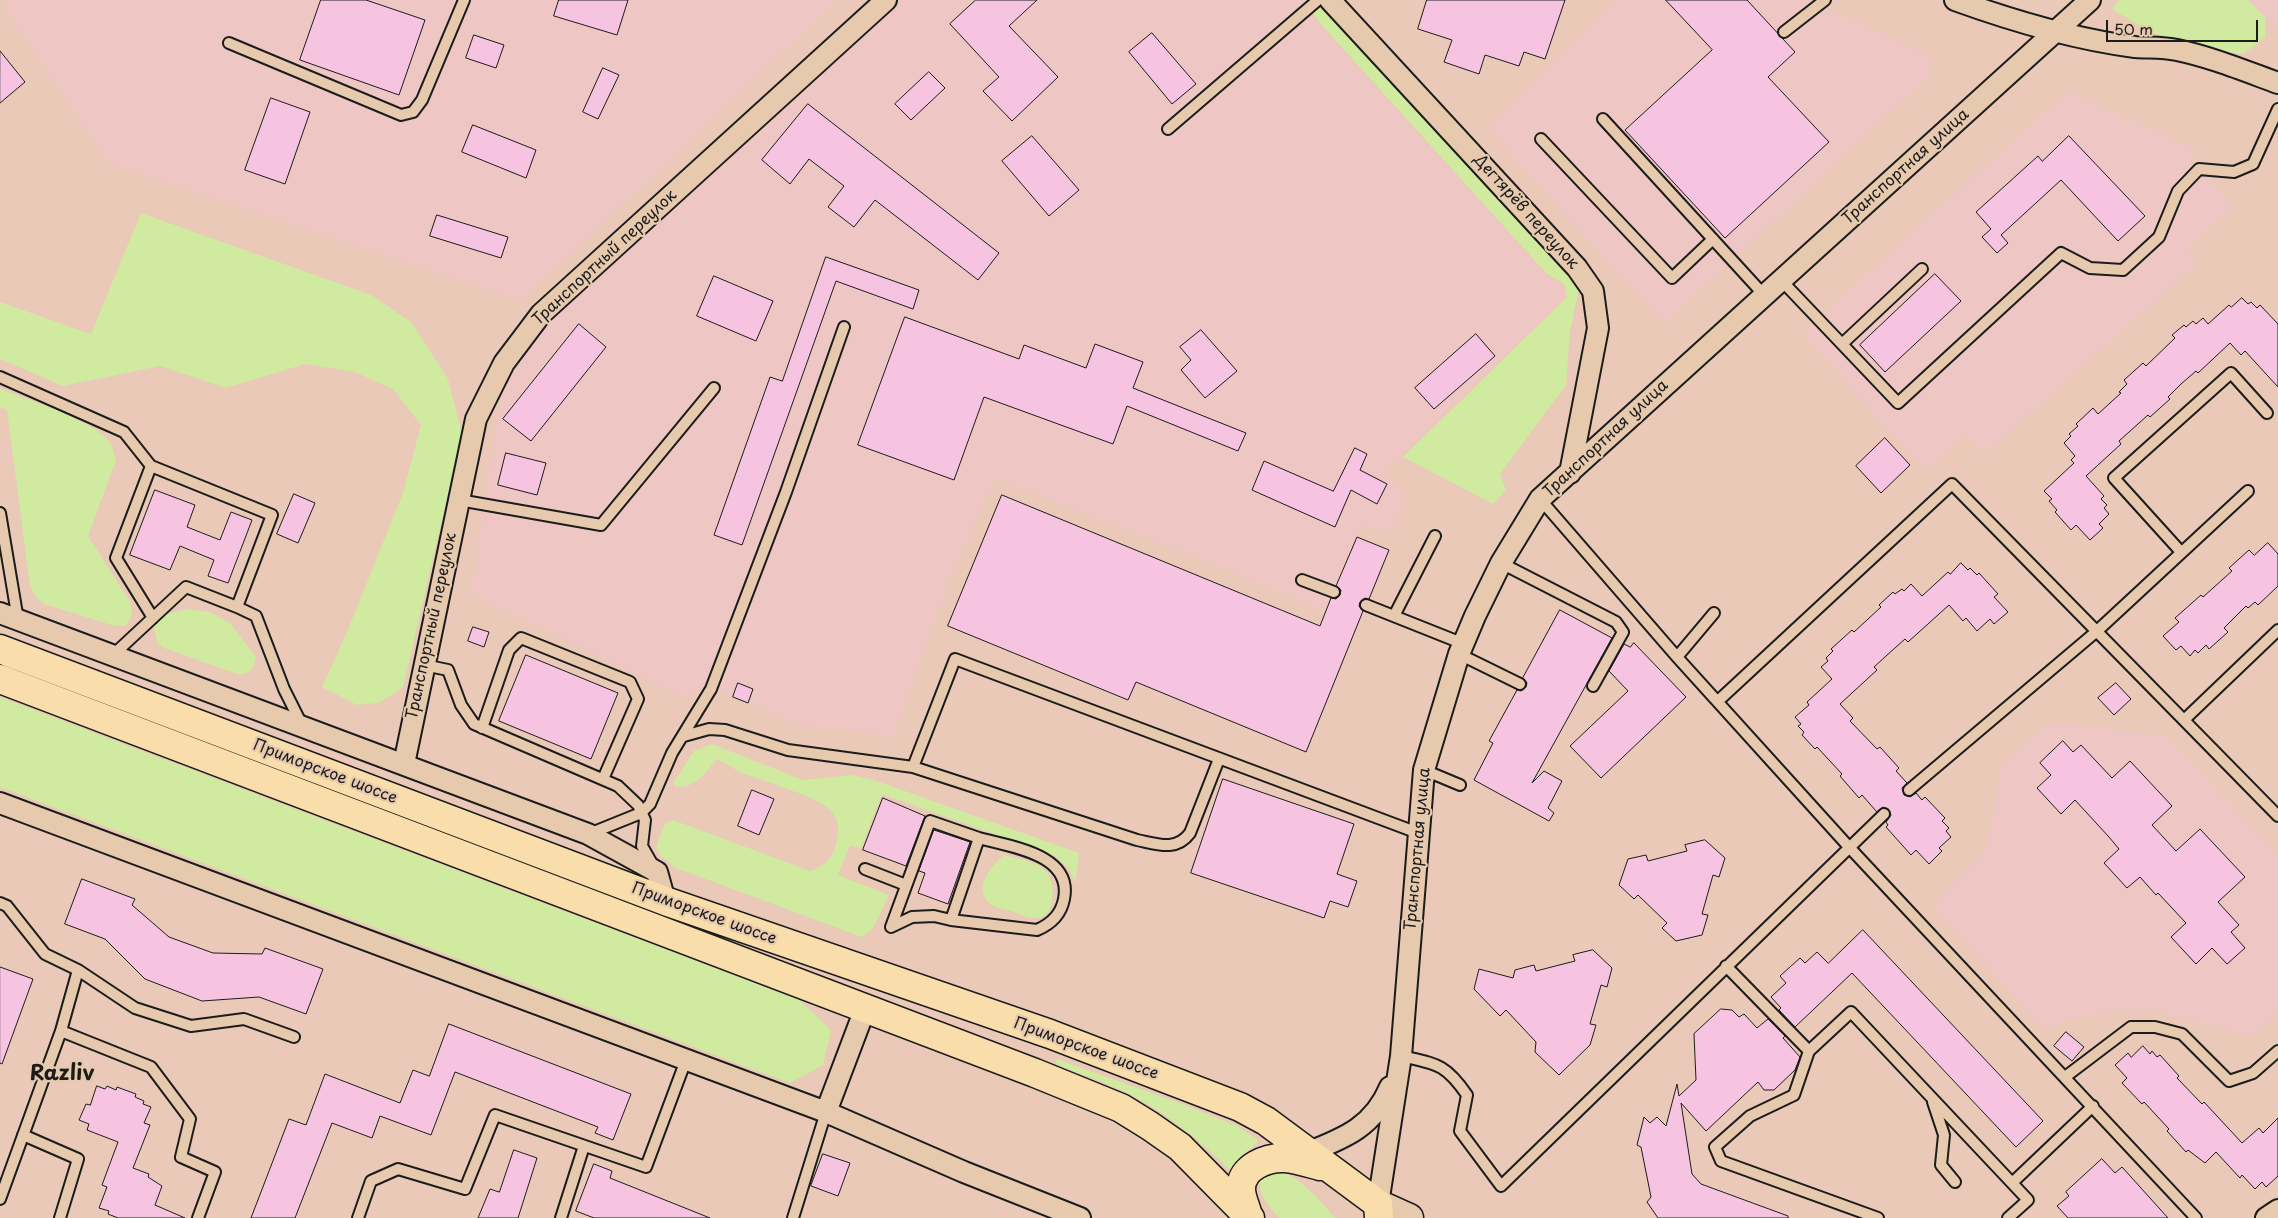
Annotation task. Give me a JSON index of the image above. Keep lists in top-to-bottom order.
{
  "streets": {
    "highway": ["Приморское шоссе"],
    "street": ["Транспортная улица", "Дегтярёв переулок", "Транспортный переулок"]
  },
  "crossings": [
    ["Транспортная улица", "Дегтярёв переулок"],
    ["Транспортная улица", "Приморское шоссе"]
  ],
  "districts": ["Razliv"],
  "scale_bar": "50 m"
}
